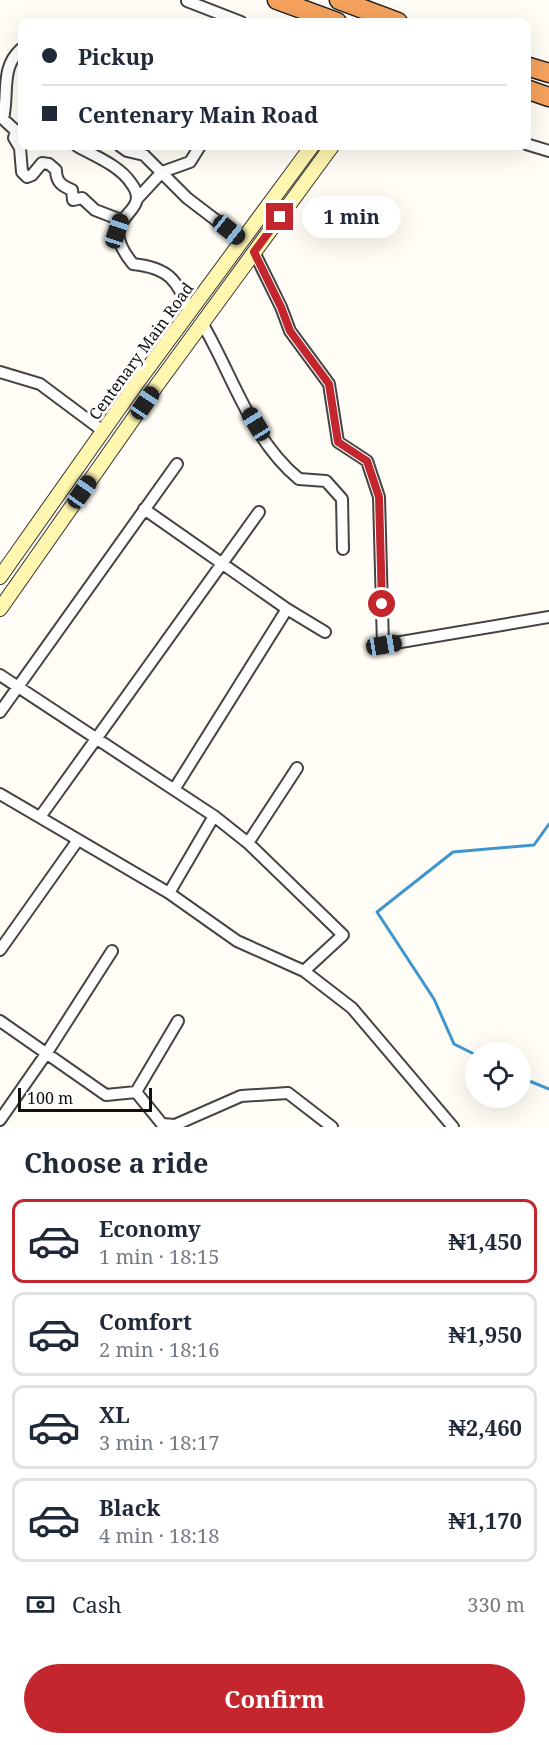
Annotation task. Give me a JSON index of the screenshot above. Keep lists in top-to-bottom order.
{
  "streets": {
    "street": ["Centenary Main Road"]
  },
  "scale_bar": "100 m",
  "page": {
    "banner": ["Pickup", "Centenary Main Road"],
    "bubble": "1 min",
    "scale": "100 m",
    "heading": "Choose a ride",
    "list": [
      {
        "name": "Economy",
        "note": "1 min · 18:15",
        "value": "₦1,450"
      },
      {
        "name": "Comfort",
        "note": "2 min · 18:16",
        "value": "₦1,950"
      },
      {
        "name": "XL",
        "note": "3 min · 18:17",
        "value": "₦2,460"
      },
      {
        "name": "Black",
        "note": "4 min · 18:18",
        "value": "₦1,170"
      }
    ],
    "pay": ["Cash", "330 m"],
    "buttons": "Confirm"
  }
}
